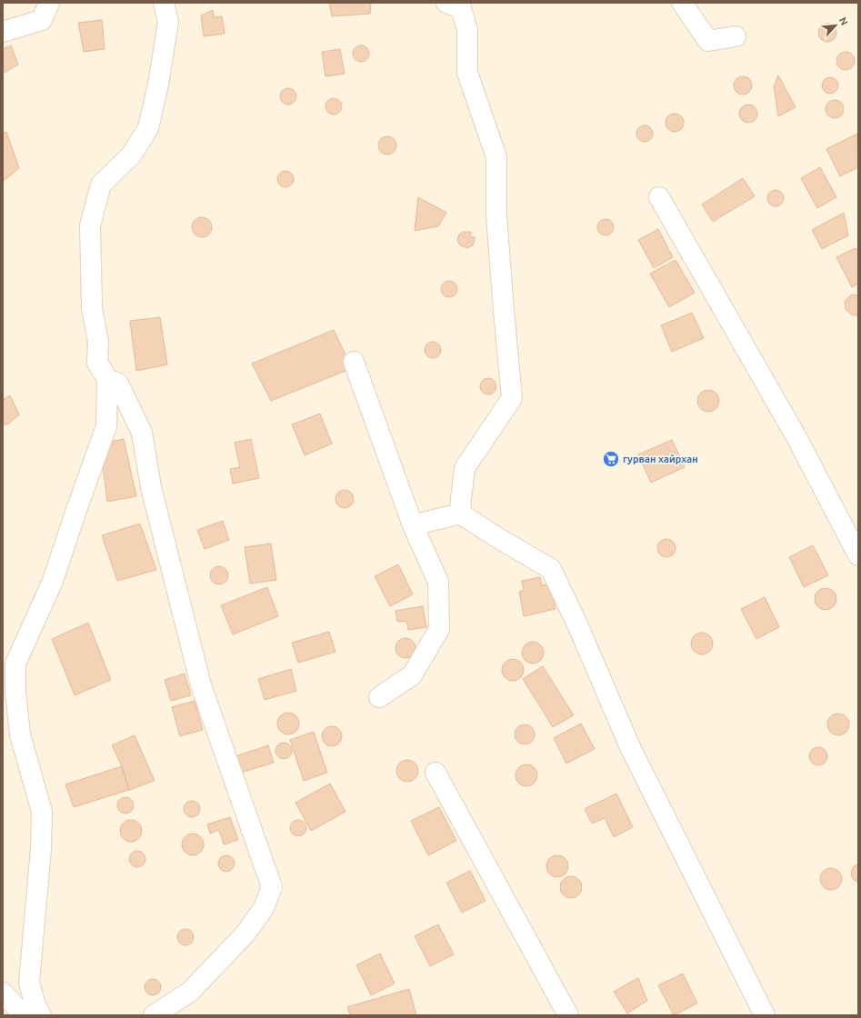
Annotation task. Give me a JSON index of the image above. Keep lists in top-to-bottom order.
{
  "places": {
    "supermarket": ["гурван хайрхан"]
  },
  "north": "top right"
}
